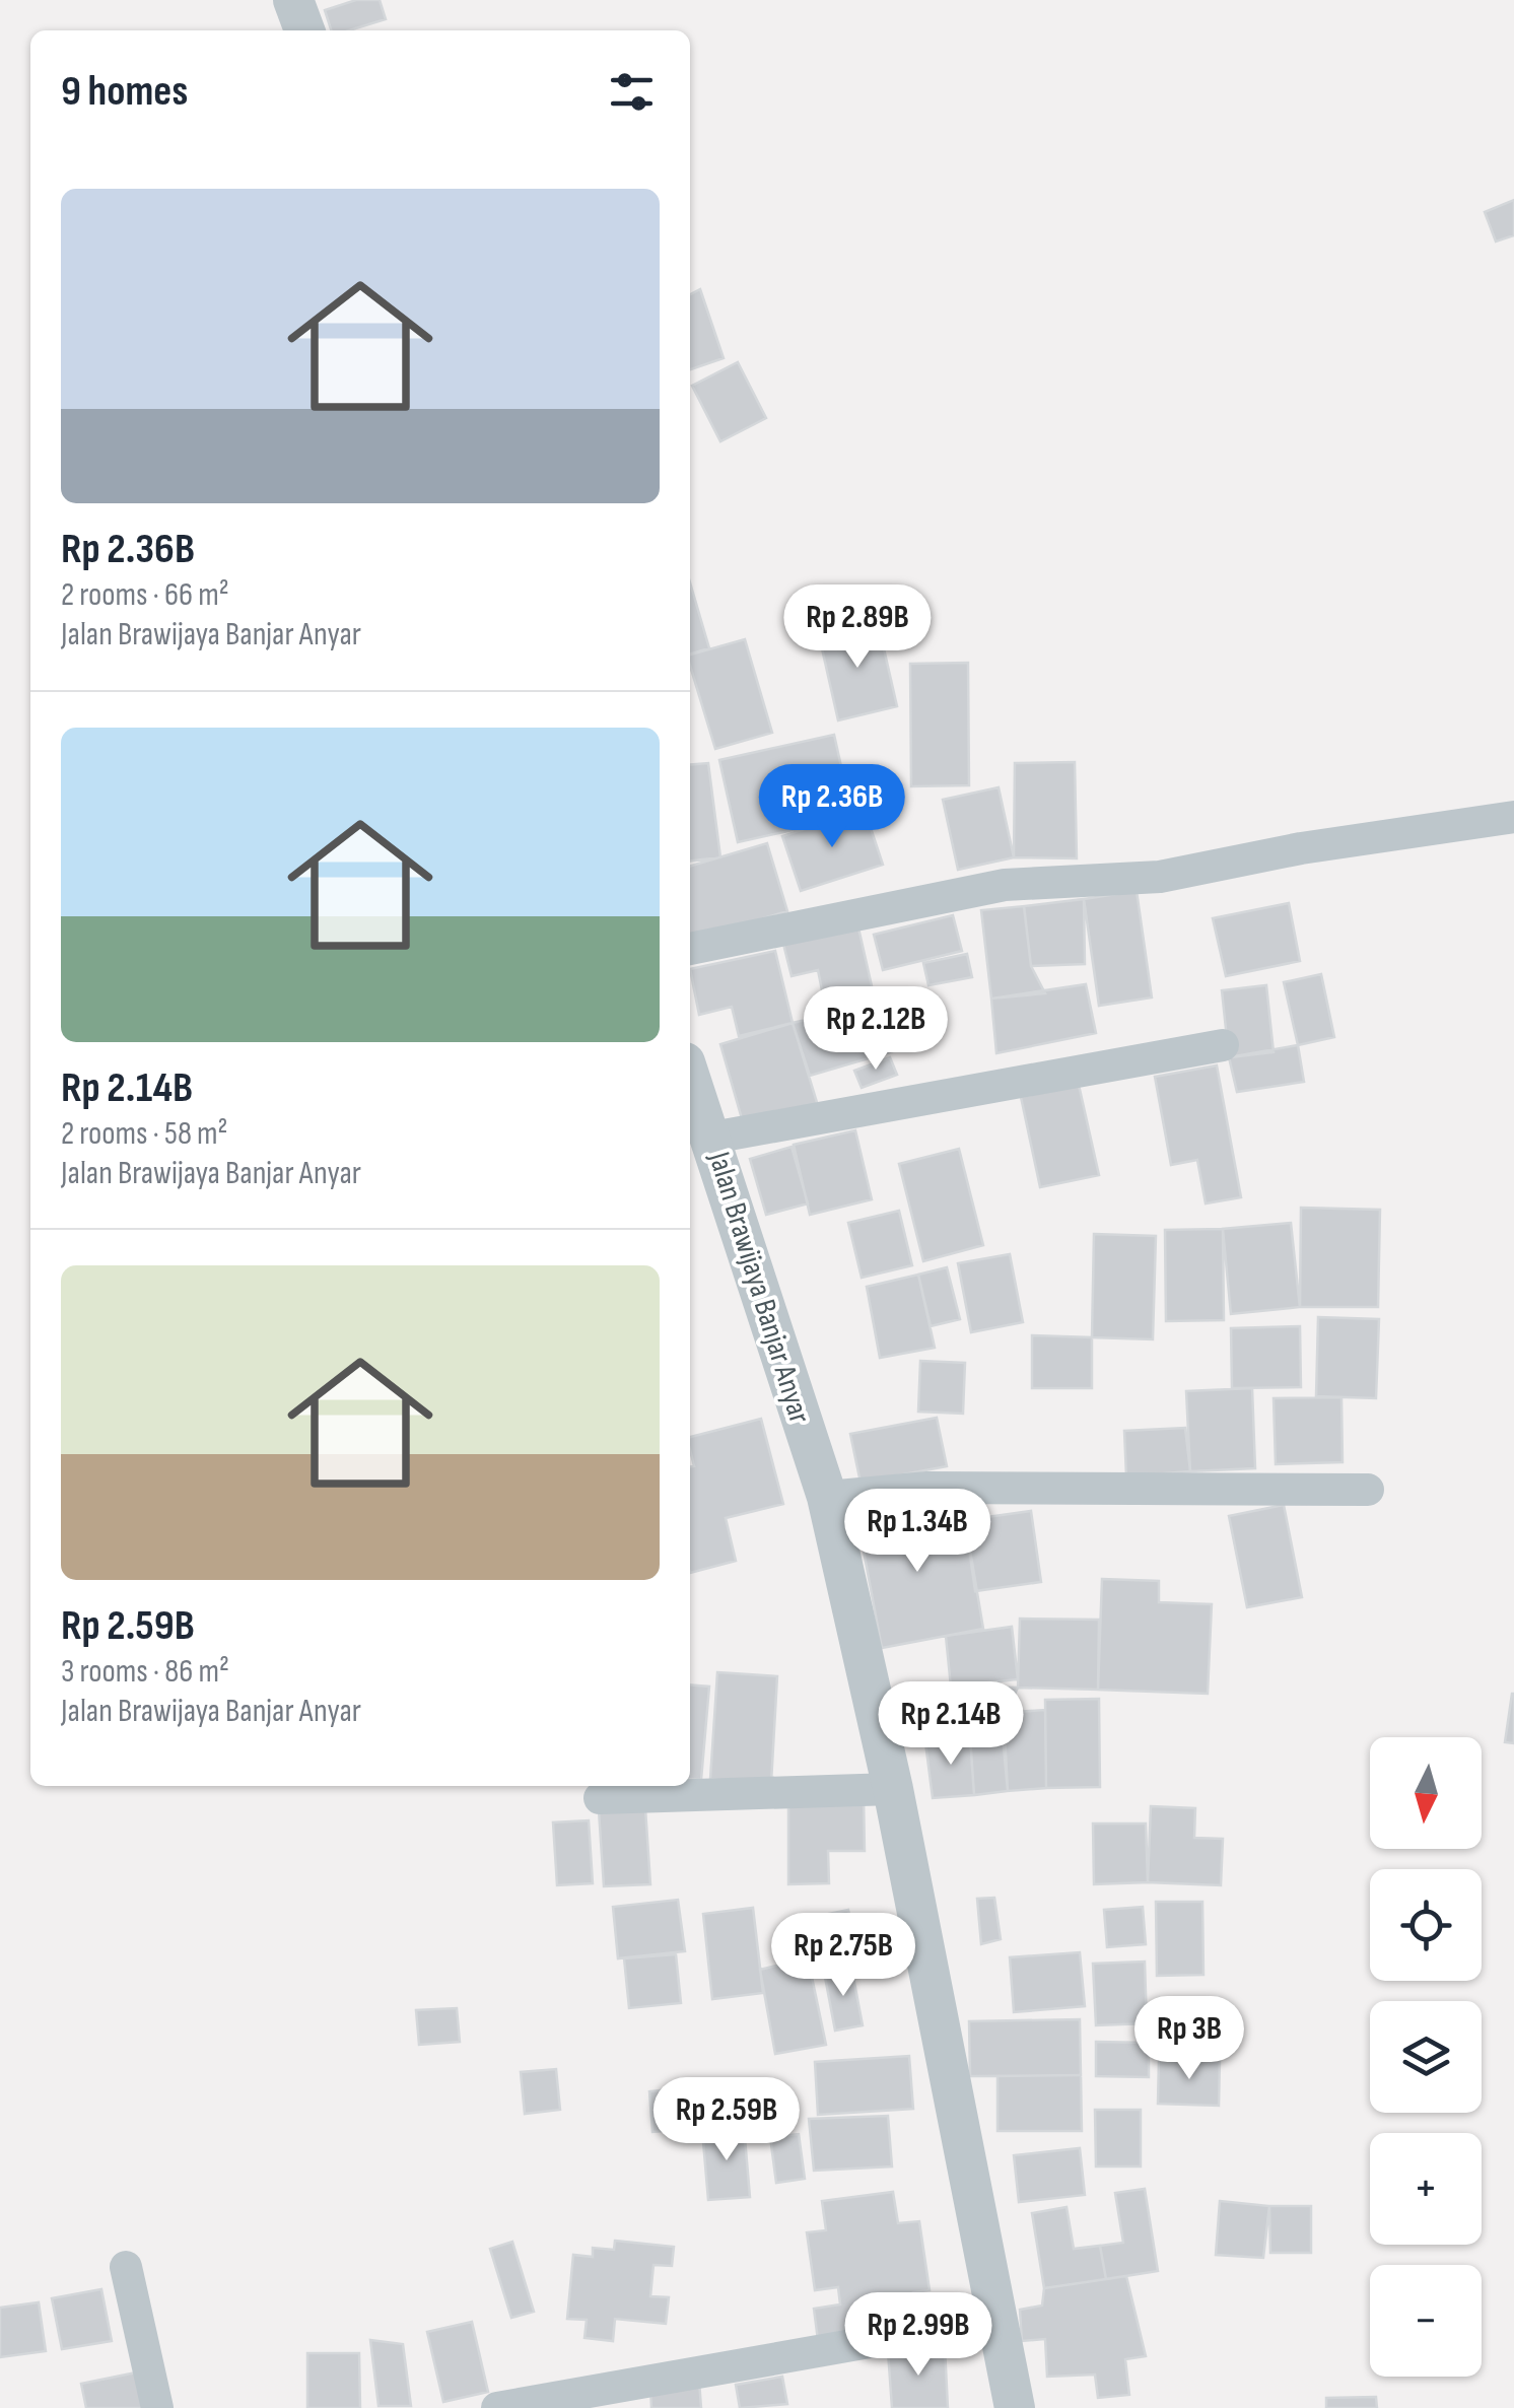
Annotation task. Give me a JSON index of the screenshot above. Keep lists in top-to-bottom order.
{
  "streets": {
    "street": ["Jalan Brawijaya Banjar Anyar"]
  },
  "north": "bottom",
  "page": {
    "heading": "9 homes",
    "list": [
      {
        "name": "Rp 2.36B",
        "note": "2 rooms · 66 m² · Jalan Brawijaya Banjar Anyar"
      },
      {
        "name": "Rp 2.14B",
        "note": "2 rooms · 58 m² · Jalan Brawijaya Banjar Anyar"
      },
      {
        "name": "Rp 2.59B",
        "note": "3 rooms · 86 m² · Jalan Brawijaya Banjar Anyar"
      }
    ],
    "price": [
      "Rp 2.89B",
      "Rp 2.36B",
      "Rp 2.12B",
      "Rp 1.34B",
      "Rp 2.14B",
      "Rp 2.75B",
      "Rp 3B",
      "Rp 2.59B",
      "Rp 2.99B"
    ],
    "map_buttons": ["+", "−"]
  }
}
